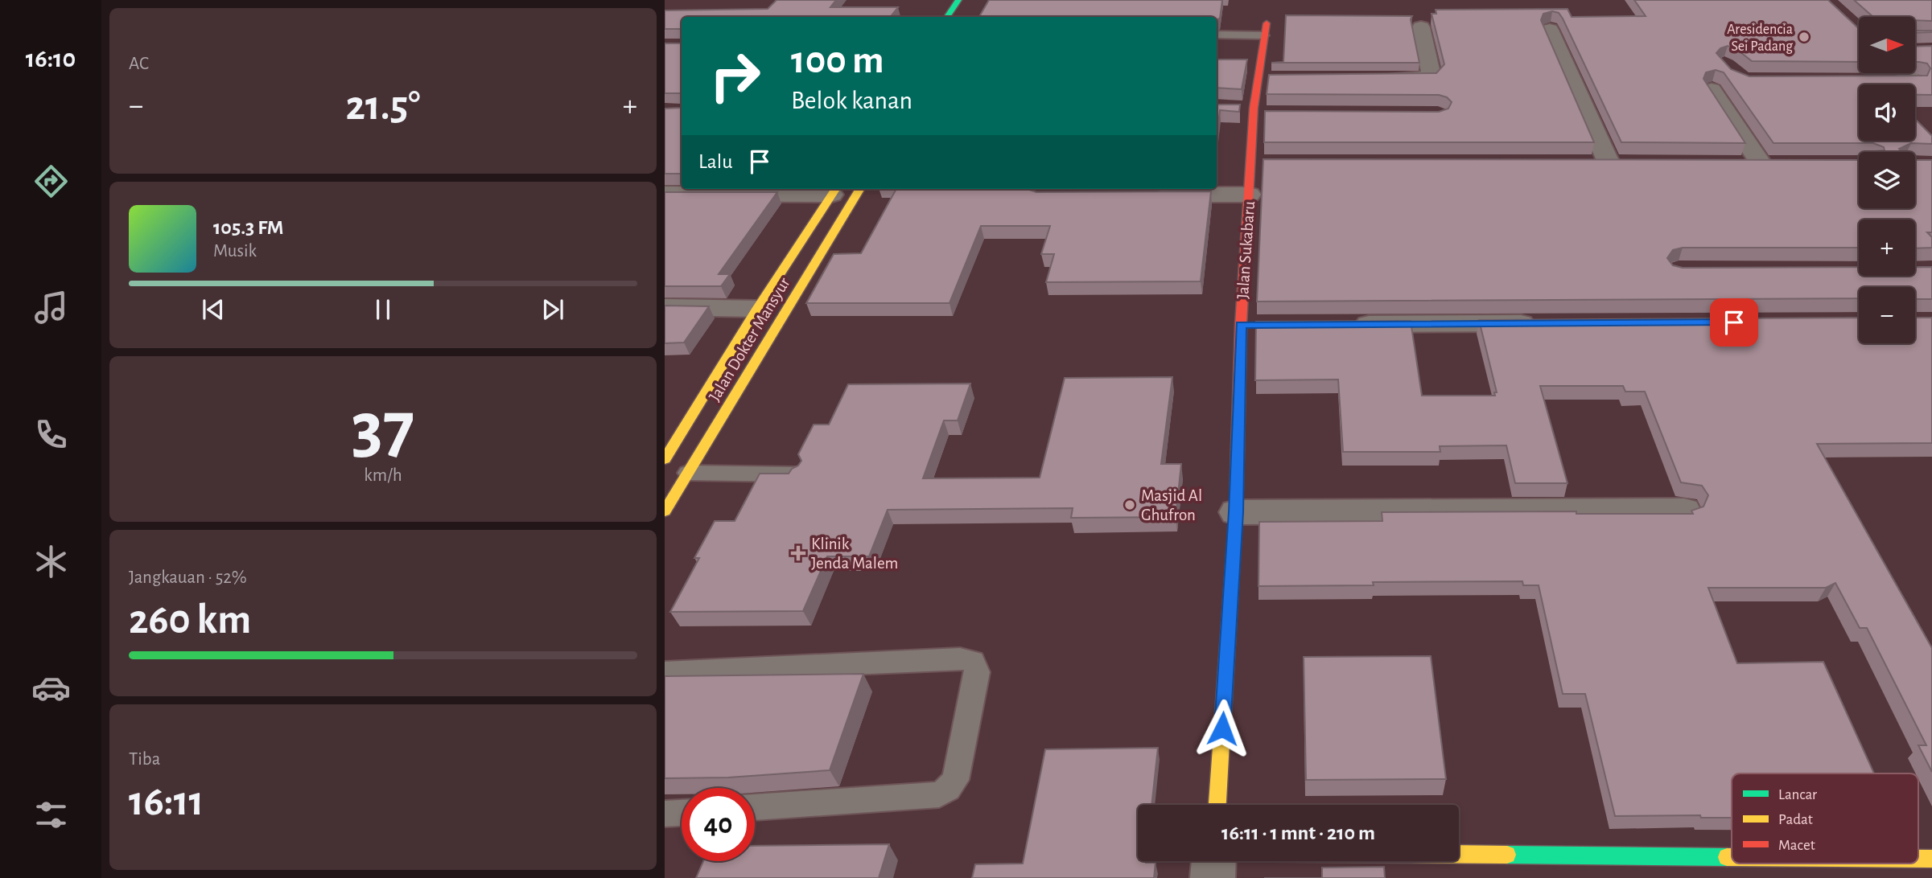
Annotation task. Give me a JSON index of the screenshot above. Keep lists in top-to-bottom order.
{
  "streets": {
    "street": ["Jalan Sukabaru", "Jalan Dokter Mansyur"]
  },
  "places": {
    "other": ["Aresidencia Sei Padang", "Masjid Al Ghufron"],
    "health": ["Klinik Jenda Malem"]
  },
  "legend": ["Lancar", "Padat", "Macet"],
  "north": "right",
  "page": {
    "tabs": "16:10",
    "tile": [
      "AC",
      ["37", "km/h"],
      ["Jangkauan · 52%", "260 km"],
      ["Tiba", "16:11"]
    ],
    "map_buttons": ["+", "−"],
    "turn": ["100 m", "Belok kanan"],
    "heat": ["−", "21.5°", "+"],
    "then": "Lalu",
    "song": ["105.3 FM", "Musik"],
    "limit": "40",
    "trip": "16:11 · 1 mnt · 210 m"
  }
}
